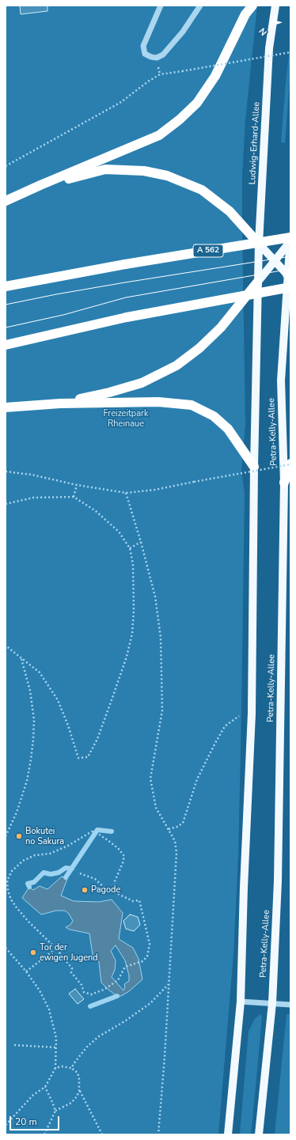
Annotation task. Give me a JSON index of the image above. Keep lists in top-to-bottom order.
{
  "streets": {
    "highway": ["A 562"],
    "main road": ["Ludwig-Erhard-Allee", "Petra-Kelly-Allee"]
  },
  "crossings": [
    ["Ludwig-Erhard-Allee", "Petra-Kelly-Allee"]
  ],
  "parks": ["Freizeitpark Rheinaue"],
  "places": ["Bokutei no Sakura", "Pagode", "Tor der ewigen Jugend"],
  "scale_bar": "20 m",
  "north": "bottom left"
}
